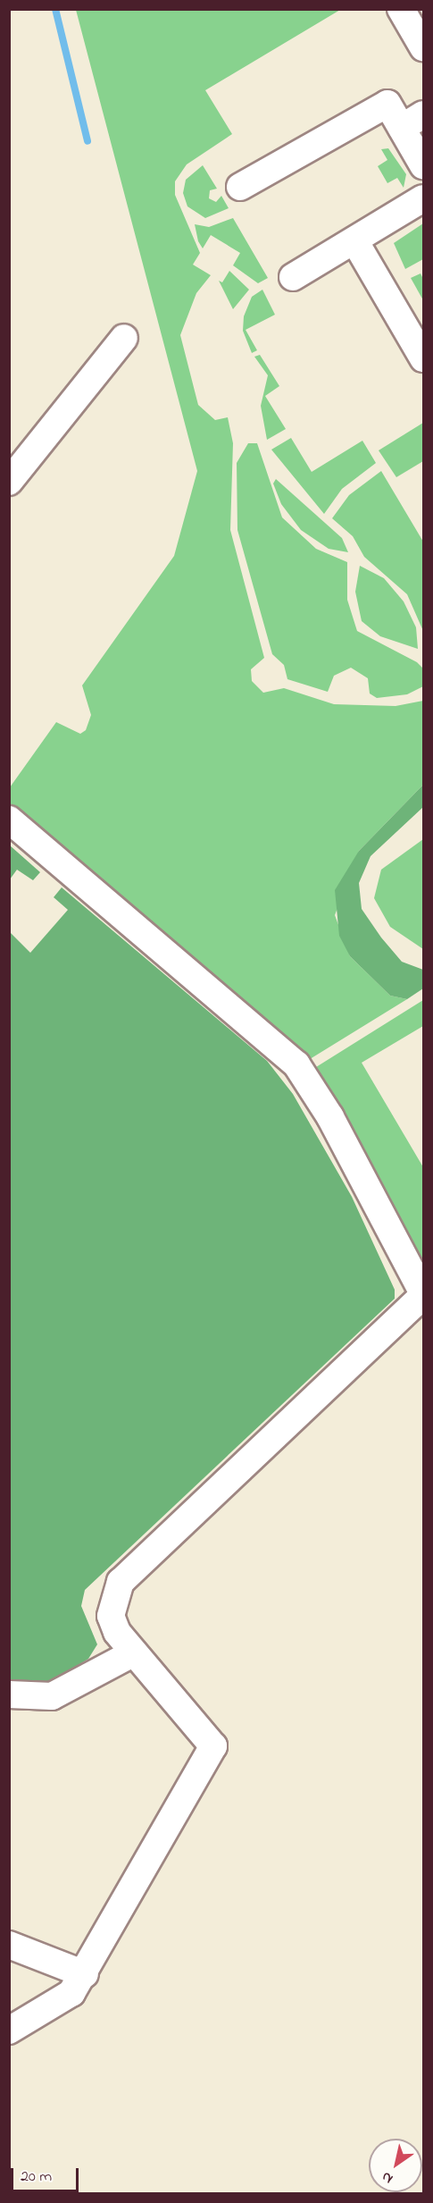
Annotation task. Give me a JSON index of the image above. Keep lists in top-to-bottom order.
{
  "scale_bar": "20 m",
  "north": "bottom left"
}
